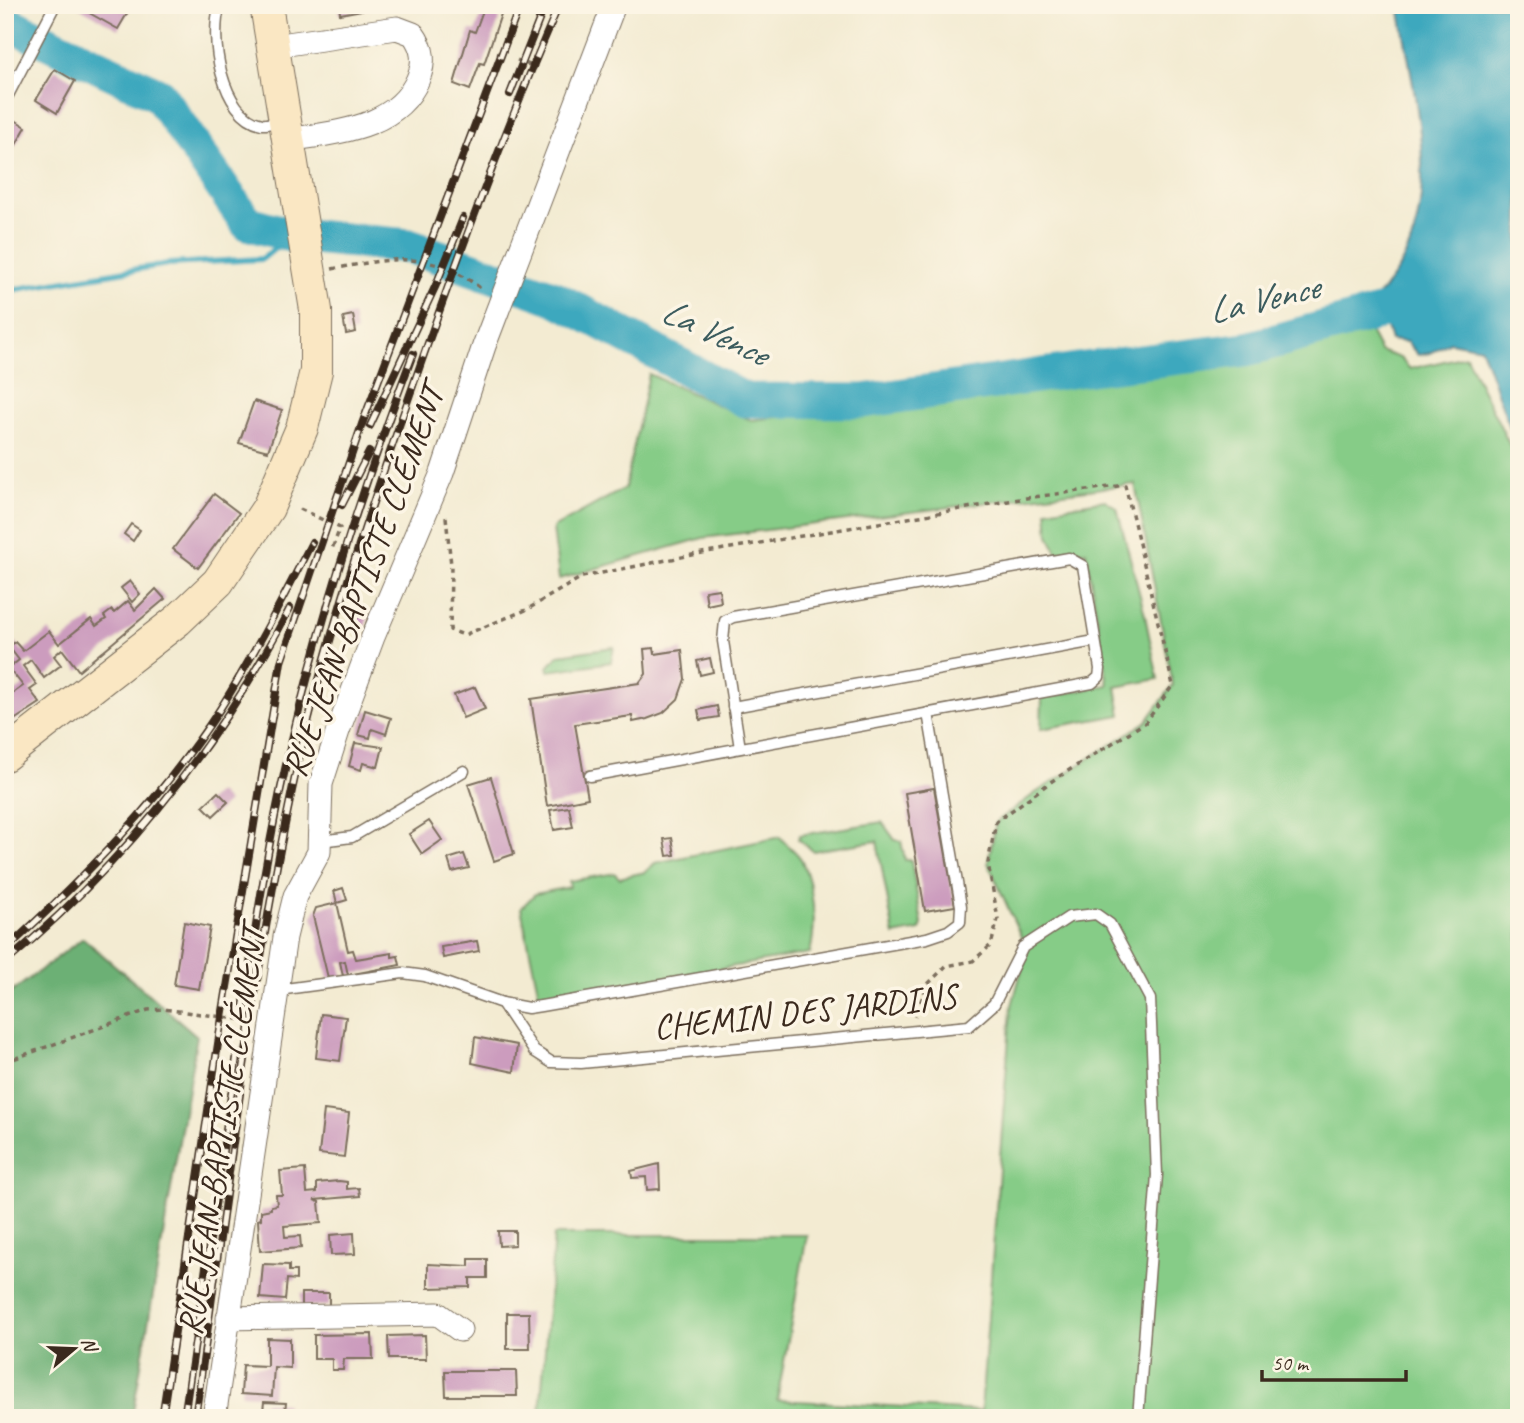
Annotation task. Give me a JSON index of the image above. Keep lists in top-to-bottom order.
{
  "streets": {
    "street": ["RUE JEAN-BAPTISTE CLÉMENT"],
    "lane": ["CHEMIN DES JARDINS"]
  },
  "water": ["La Vence"],
  "scale_bar": "50 m",
  "north": "right"
}
